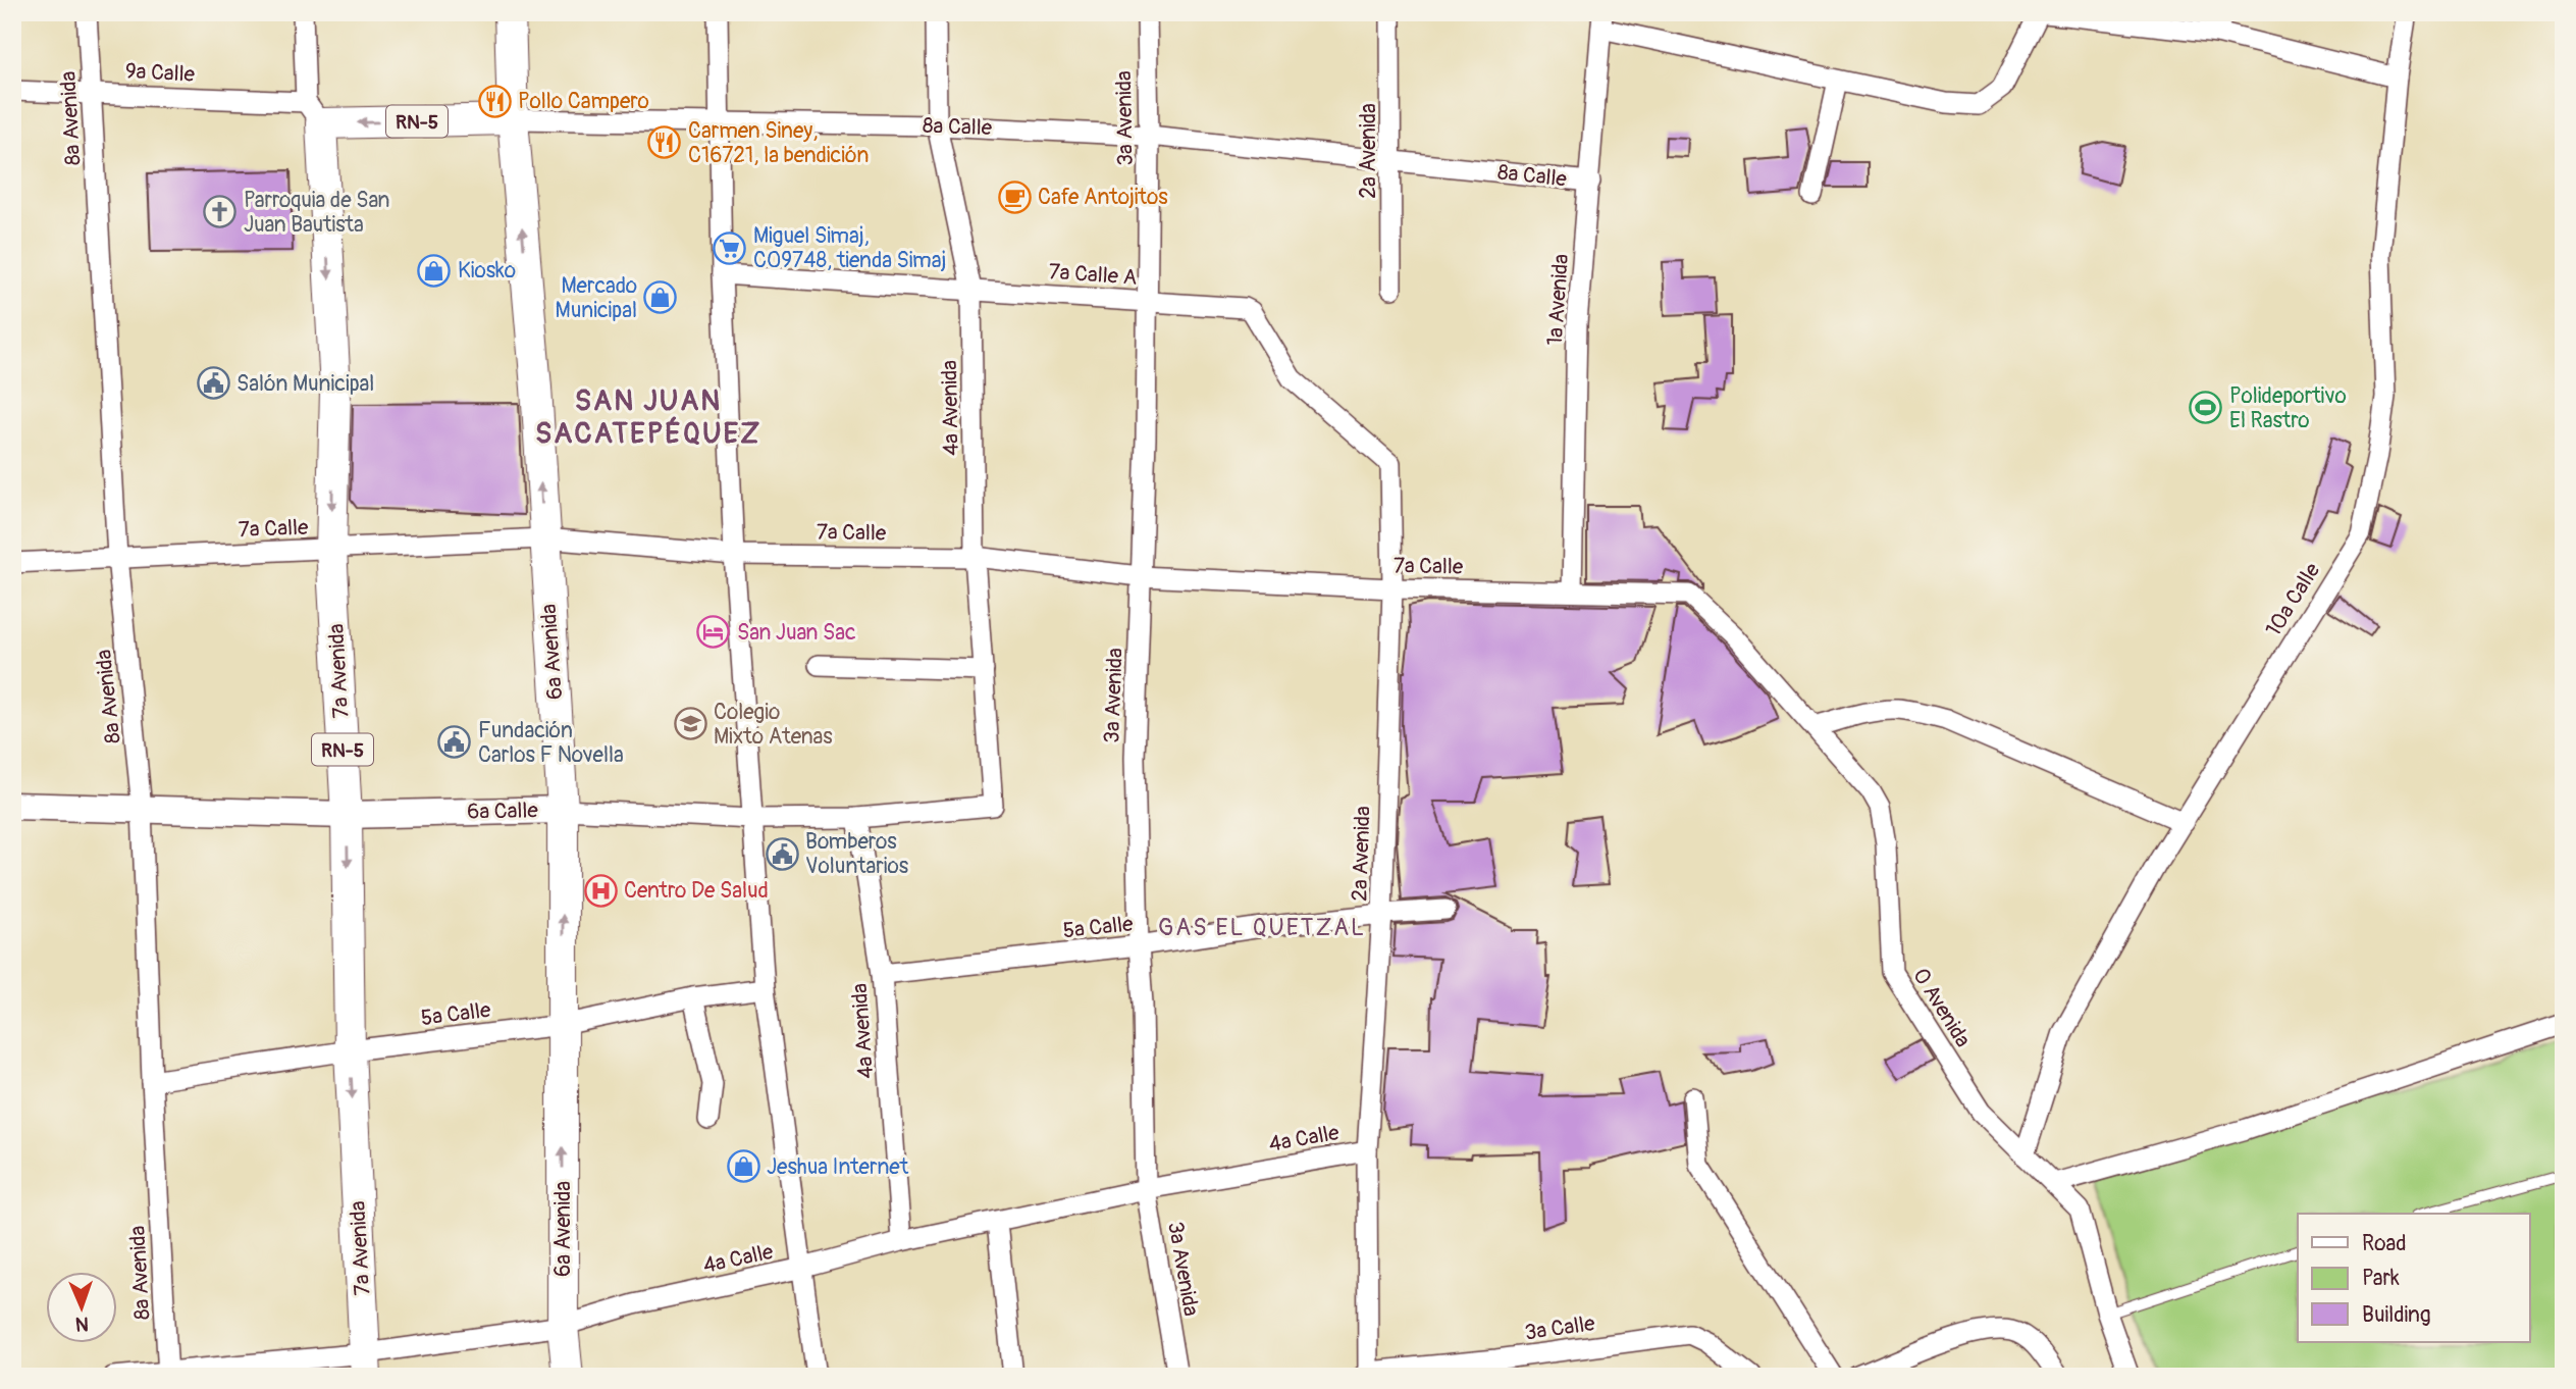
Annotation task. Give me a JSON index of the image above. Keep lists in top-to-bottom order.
{
  "streets": {
    "main road": [
      "RN-5",
      "8a Calle",
      "6a Avenida",
      "7a Avenida"
    ],
    "street": [
      "9a Calle",
      "8a Avenida",
      "3a Avenida",
      "2a Avenida",
      "7a Calle A",
      "1a Avenida",
      "4a Avenida",
      "7a Calle",
      "10a Calle",
      "6a Calle",
      "5a Calle",
      "0 Avenida",
      "4a Calle",
      "3a Calle"
    ]
  },
  "crossings": [
    ["9a Calle", "8a Avenida"],
    ["9a Calle", "8a Calle"],
    ["9a Calle", "7a Avenida"],
    ["8a Avenida", "7a Calle"],
    ["8a Avenida", "6a Calle"],
    ["8a Avenida", "5a Calle"],
    ["8a Avenida", "4a Calle"],
    ["3a Avenida", "8a Calle"],
    ["3a Avenida", "7a Calle A"],
    ["3a Avenida", "7a Calle"],
    ["3a Avenida", "5a Calle"],
    ["3a Avenida", "4a Calle"],
    ["8a Calle", "2a Avenida"],
    ["8a Calle", "1a Avenida"],
    ["8a Calle", "4a Avenida"],
    ["8a Calle", "6a Avenida"],
    ["8a Calle", "7a Avenida"],
    ["2a Avenida", "7a Calle A"],
    ["2a Avenida", "7a Calle"],
    ["2a Avenida", "5a Calle"],
    ["2a Avenida", "4a Calle"],
    ["2a Avenida", "3a Calle"],
    ["7a Calle A", "4a Avenida"],
    ["1a Avenida", "7a Calle"],
    ["4a Avenida", "7a Calle"],
    ["4a Avenida", "6a Calle"],
    ["4a Avenida", "5a Calle"],
    ["4a Avenida", "4a Calle"],
    ["7a Calle", "6a Avenida"],
    ["7a Calle", "7a Avenida"],
    ["7a Calle", "0 Avenida"],
    ["10a Calle", "0 Avenida"],
    ["6a Avenida", "6a Calle"],
    ["6a Avenida", "5a Calle"],
    ["6a Avenida", "4a Calle"],
    ["7a Avenida", "6a Calle"],
    ["7a Avenida", "5a Calle"],
    ["7a Avenida", "4a Calle"]
  ],
  "one_way": ["6a Avenida", "7a Avenida"],
  "districts": ["SAN JUAN SACATEPÉQUEZ", "GAS EL QUETZAL"],
  "places": {
    "restaurant": ["Pollo Campero", "Carmen Siney, C16721, la bendición"],
    "cafe": ["Cafe Antojitos"],
    "church": ["Parroquia de San Juan Bautista"],
    "supermarket": ["Miguel Simaj, C09748, tienda Simaj"],
    "shop": ["Kiosko", "Mercado Municipal", "Jeshua Internet"],
    "public building": ["Salón Municipal", "Fundación Carlos F Novella", "Bomberos Voluntarios"],
    "sports": ["Polideportivo El Rastro"],
    "hotel": ["San Juan Sac"],
    "school or university": ["Colegio Mixto Atenas"],
    "hospital": ["Centro De Salud"]
  },
  "legend": ["Road", "Park", "Building"],
  "north": "bottom"
}
